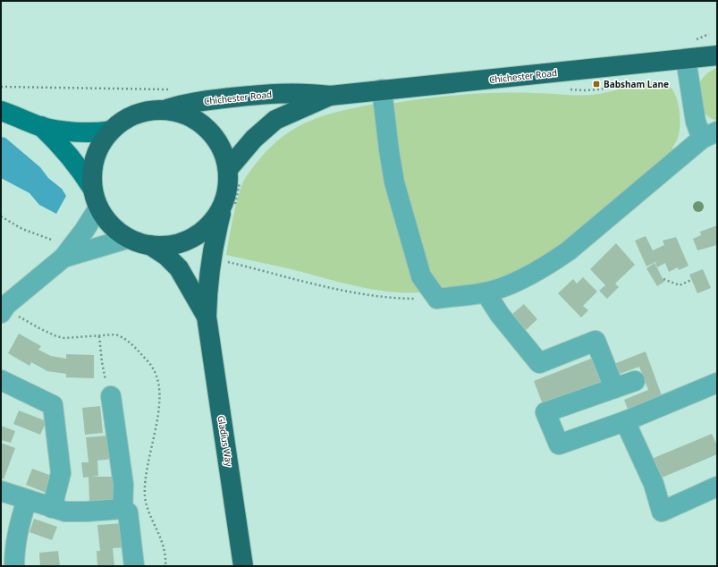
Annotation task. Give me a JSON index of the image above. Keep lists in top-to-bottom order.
{
  "streets": {
    "highway": ["Chichester Road", "Gladius Way"]
  },
  "crossings": [
    ["Chichester Road", "Gladius Way"]
  ],
  "places": {
    "transit": ["Babsham Lane"]
  }
}
